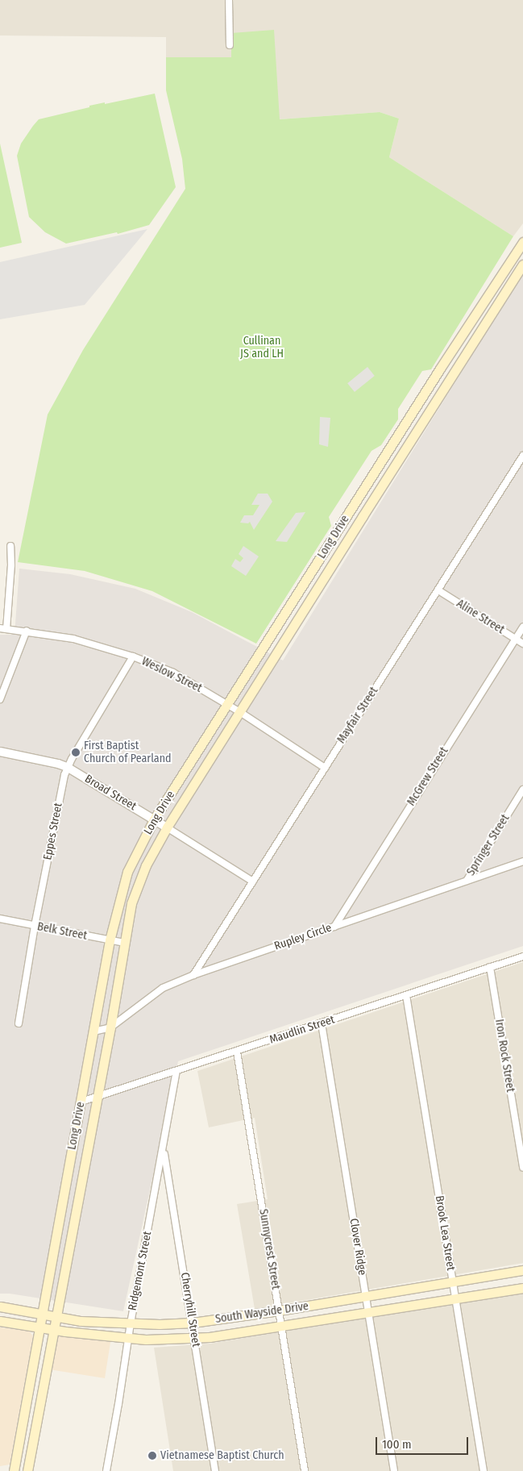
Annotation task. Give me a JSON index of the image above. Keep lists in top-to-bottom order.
{
  "streets": {
    "main road": ["Long Drive", "South Wayside Drive"],
    "street": [
      "Aline Street",
      "Weslow Street",
      "Mayfair Street",
      "McGrew Street",
      "Broad Street",
      "Eppes Street",
      "Springer Street",
      "Belk Street",
      "Rupley Circle",
      "Maudlin Street",
      "Iron Rock Street",
      "Brook Lea Street",
      "Clover Ridge",
      "Sunnycrest Street",
      "Ridgemont Street",
      "Cherryhill Street"
    ]
  },
  "crossings": [
    ["Long Drive", "Weslow Street"],
    ["Long Drive", "Broad Street"],
    ["Long Drive", "Belk Street"],
    ["Long Drive", "Rupley Circle"],
    ["Long Drive", "Maudlin Street"],
    ["Long Drive", "South Wayside Drive"],
    ["Aline Street", "Mayfair Street"],
    ["Aline Street", "McGrew Street"],
    ["Weslow Street", "Mayfair Street"],
    ["Weslow Street", "Eppes Street"],
    ["Mayfair Street", "Broad Street"],
    ["Mayfair Street", "Rupley Circle"],
    ["McGrew Street", "Rupley Circle"],
    ["Broad Street", "Eppes Street"],
    ["Eppes Street", "Belk Street"],
    ["Springer Street", "Rupley Circle"],
    ["Maudlin Street", "Iron Rock Street"],
    ["Maudlin Street", "Brook Lea Street"],
    ["Maudlin Street", "Clover Ridge"],
    ["Maudlin Street", "Sunnycrest Street"],
    ["Maudlin Street", "Ridgemont Street"],
    ["Brook Lea Street", "South Wayside Drive"],
    ["Clover Ridge", "South Wayside Drive"],
    ["Sunnycrest Street", "South Wayside Drive"],
    ["Ridgemont Street", "Cherryhill Street"],
    ["Ridgemont Street", "South Wayside Drive"],
    ["Cherryhill Street", "South Wayside Drive"]
  ],
  "parks": ["Cullinan JS and LH"],
  "places": ["First Baptist Church of Pearland", "Vietnamese Baptist Church"],
  "scale_bar": "100 m"
}
